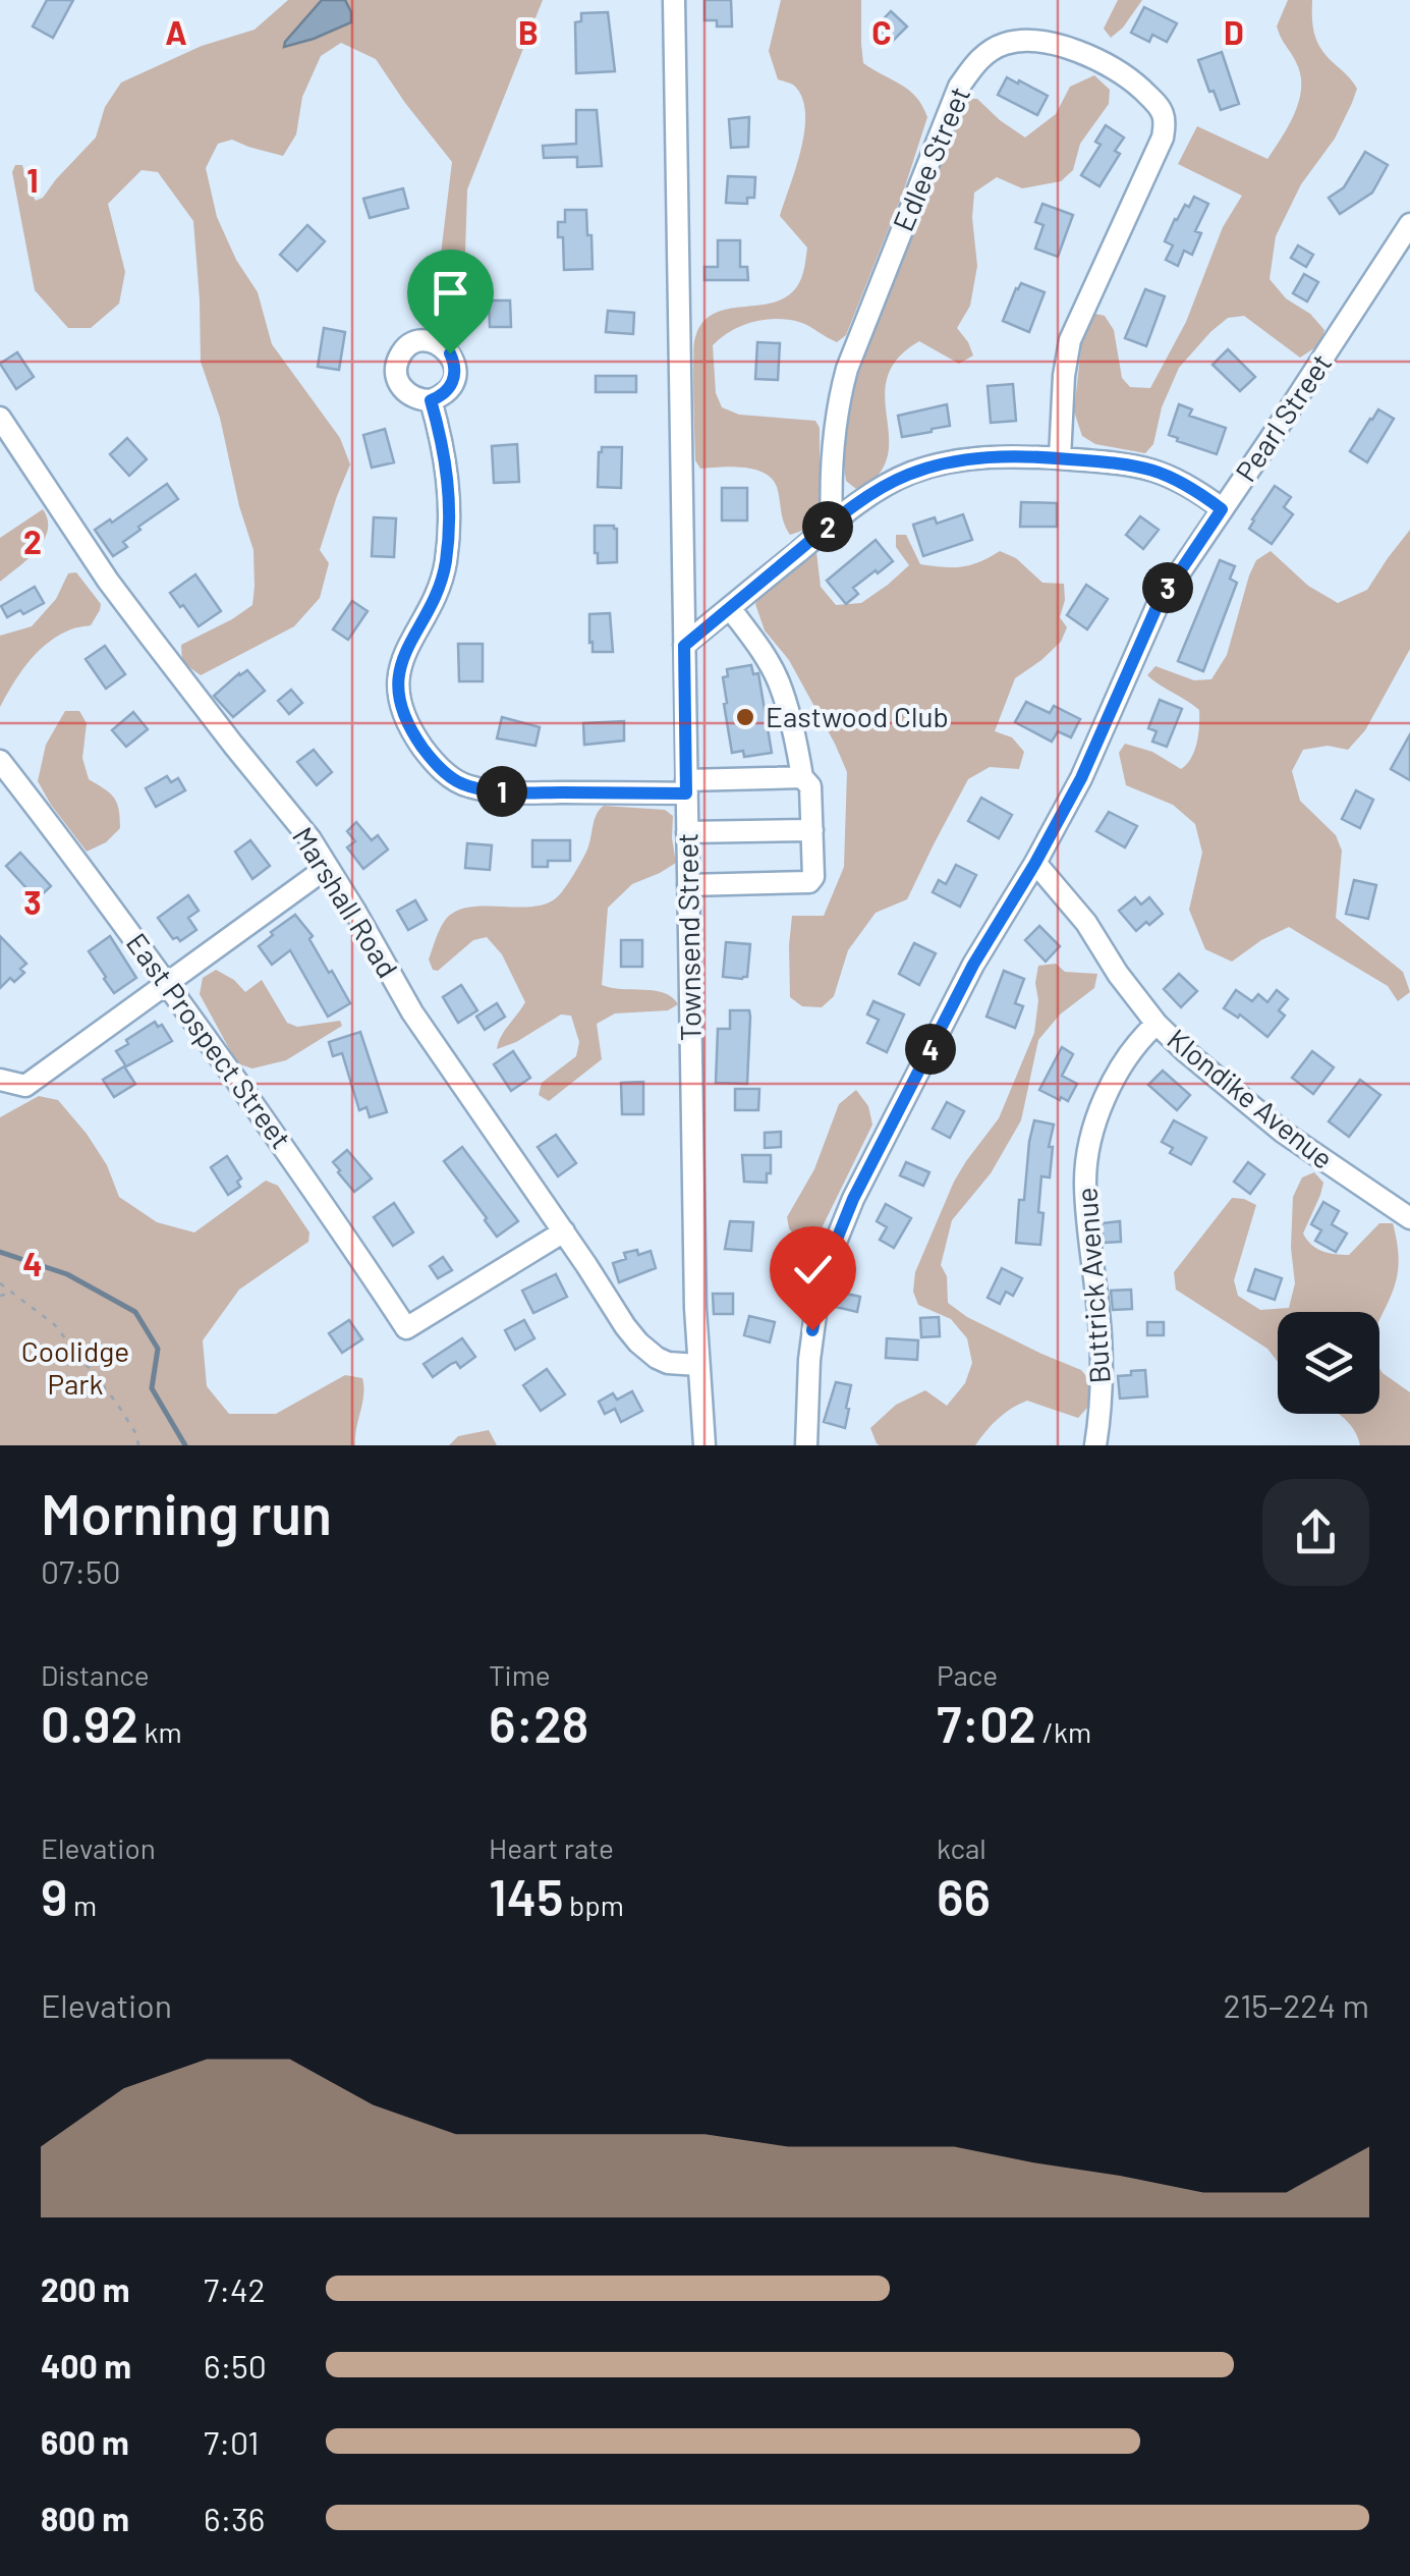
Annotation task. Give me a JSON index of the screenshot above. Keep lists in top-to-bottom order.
{
  "streets": {
    "street": [
      "Edlee Street",
      "Pearl Street",
      "Marshall Road",
      "Townsend Street",
      "East Prospect Street",
      "Klondike Avenue",
      "Buttrick Avenue"
    ]
  },
  "crossings": [
    ["Pearl Street", "Klondike Avenue"],
    ["Marshall Road", "Townsend Street"],
    ["Marshall Road", "East Prospect Street"],
    ["Klondike Avenue", "Buttrick Avenue"]
  ],
  "parks": ["Coolidge Park"],
  "places": ["Eastwood Club"],
  "page": {
    "pins": [
      "2",
      "3",
      "1",
      "4"
    ],
    "heading": ["Morning run", "07:50"],
    "stats": [
      ["Distance", "0.92 km"],
      ["Time", "6:28"],
      ["Pace", "7:02 /km"],
      ["Elevation", "9 m"],
      ["Heart rate", "145 bpm"],
      ["kcal", "66"]
    ],
    "chart": ["Elevation", "215–224 m"],
    "list": [
      {
        "name": "200 m",
        "note": "7:42"
      },
      {
        "name": "400 m",
        "note": "6:50"
      },
      {
        "name": "600 m",
        "note": "7:01"
      },
      {
        "name": "800 m",
        "note": "6:36"
      }
    ]
  },
  "grid": {
    "columns": [
      "A",
      "B",
      "C",
      "D"
    ],
    "rows": [
      "1",
      "2",
      "3",
      "4"
    ]
  }
}
